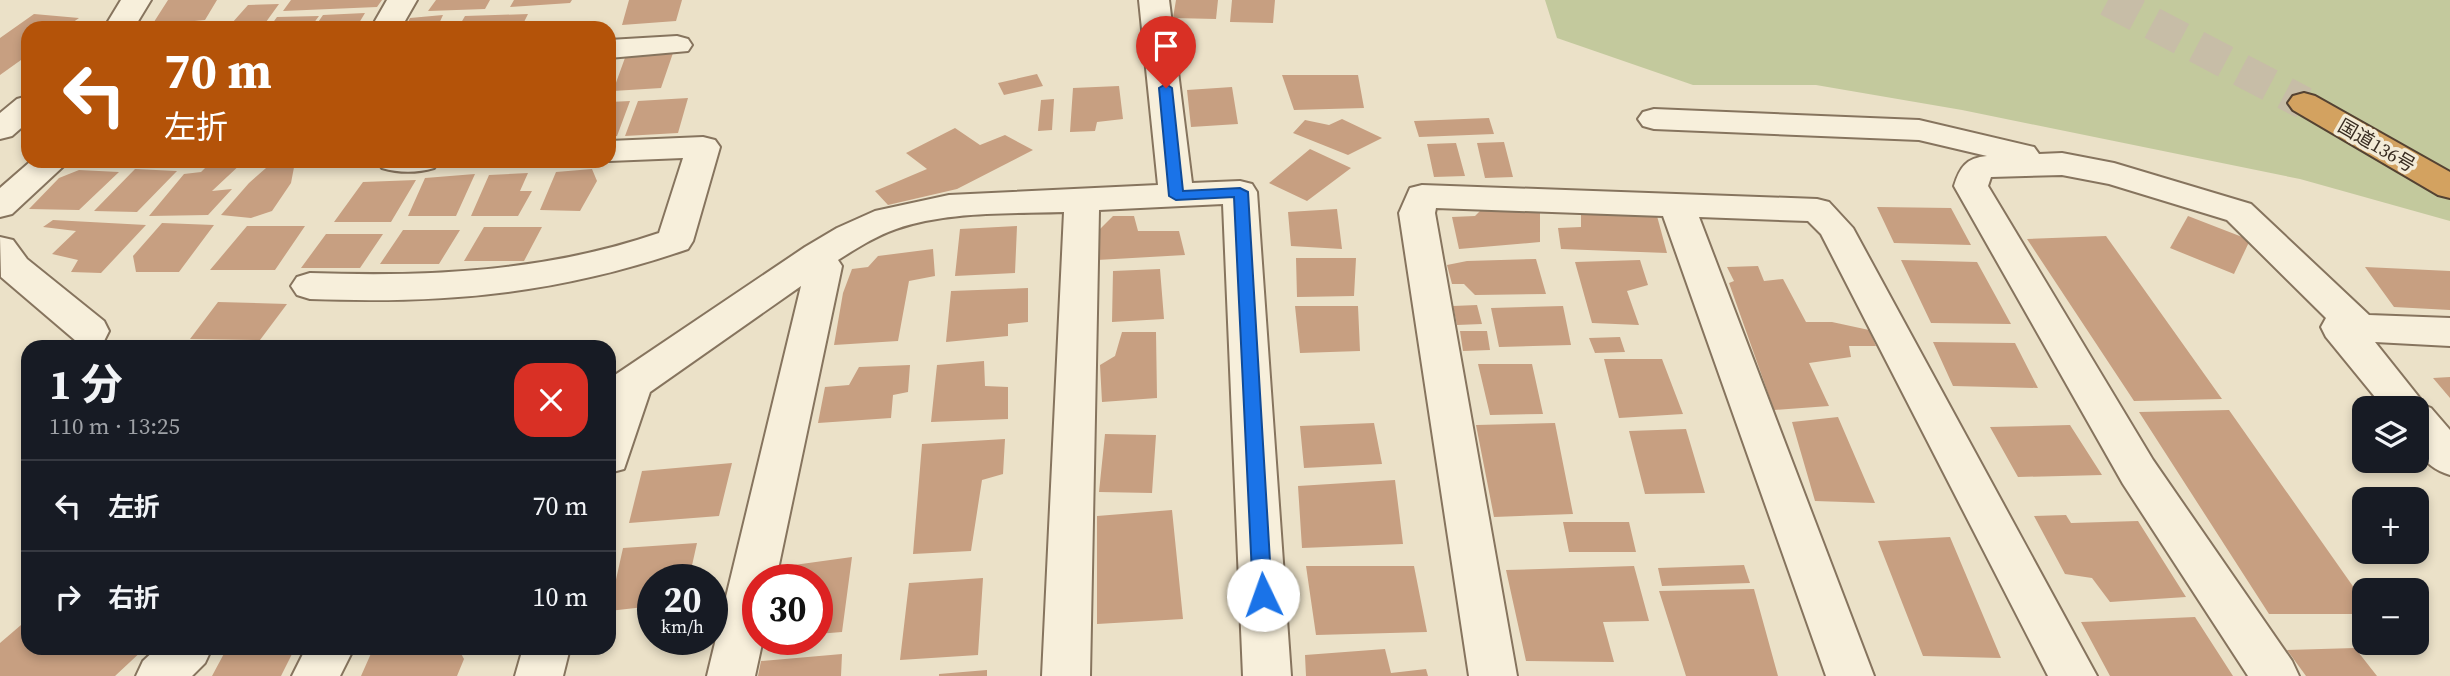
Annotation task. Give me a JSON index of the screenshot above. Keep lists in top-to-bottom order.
{
  "streets": {
    "highway": ["国道136号"]
  },
  "page": {
    "turn": ["70 m", "左折"],
    "heading": ["1 分", "110 m · 13:25"],
    "map_buttons": ["+", "−"],
    "list": [
      {
        "name": "左折",
        "value": "70 m"
      },
      {
        "name": "右折",
        "value": "10 m"
      }
    ],
    "speed": "20 km/h",
    "limit": "30"
  }
}
